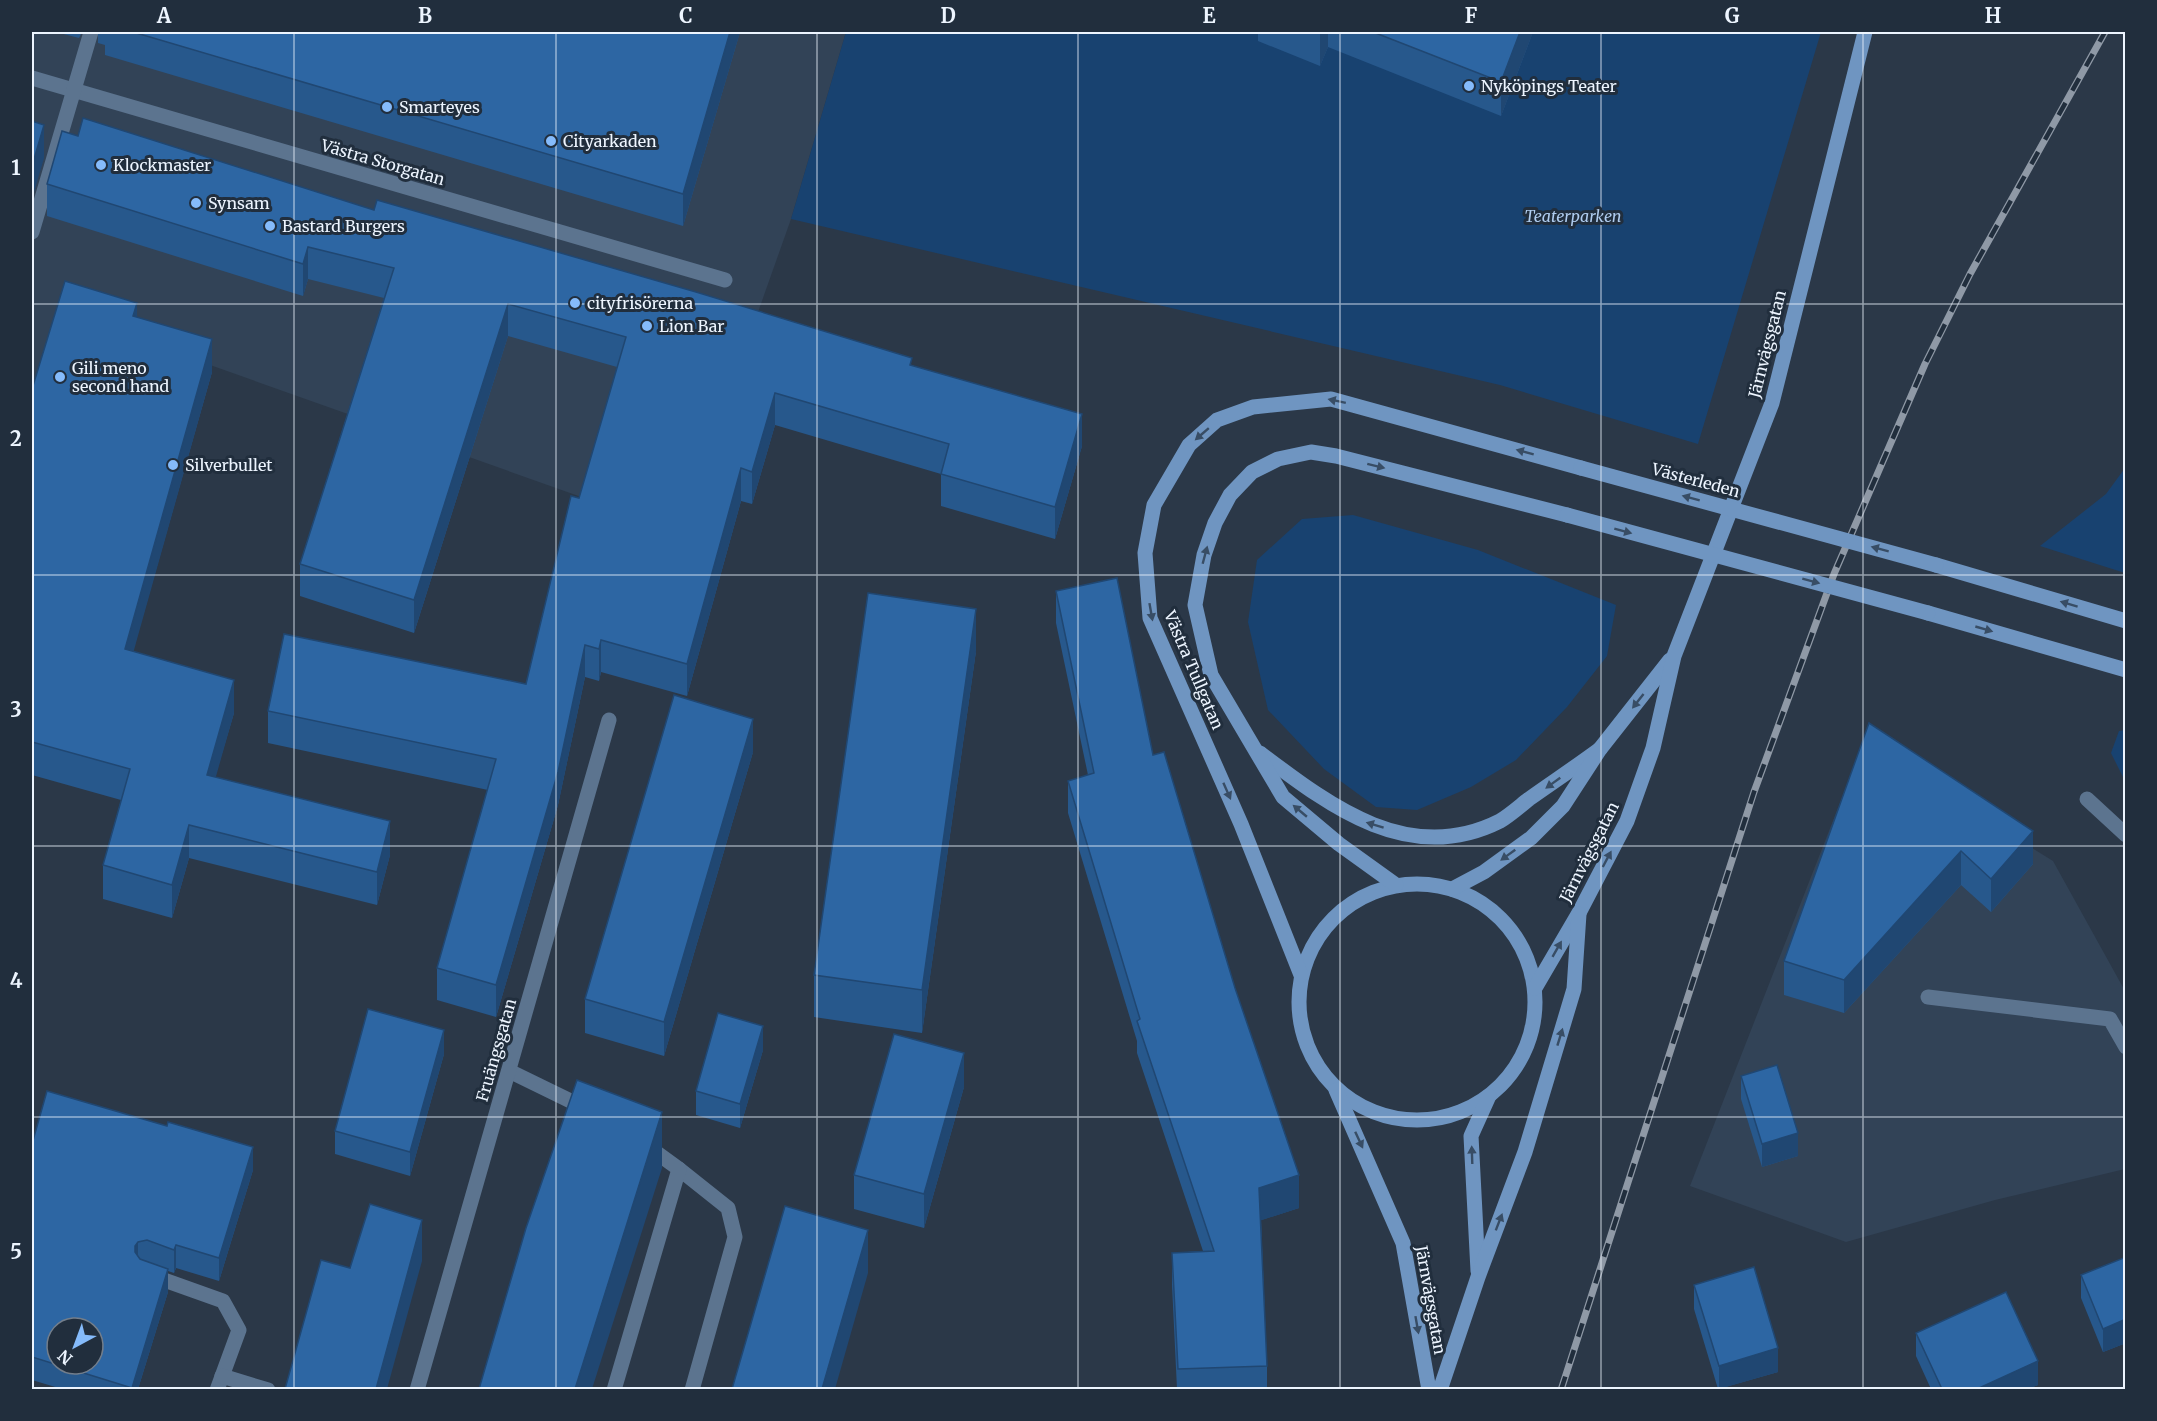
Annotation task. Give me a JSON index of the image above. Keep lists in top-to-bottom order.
{
  "streets": {
    "main road": ["Järnvägsgatan", "Västerleden", "Västra Tullgatan"],
    "street": ["Västra Storgatan", "Fruängsgatan"]
  },
  "crossings": [
    ["Järnvägsgatan", "Västra Tullgatan"],
    ["Västerleden", "Västra Tullgatan"]
  ],
  "one_way": ["Västerleden"],
  "parks": ["Teaterparken"],
  "places": [
    "Nyköpings Teater",
    "Smarteyes",
    "Cityarkaden",
    "Klockmaster",
    "Synsam",
    "Bastard Burgers",
    "cityfrisörerna",
    "Lion Bar",
    "Gili meno second hand",
    "Silverbullet"
  ],
  "north": "bottom left",
  "grid": {
    "columns": [
      "A",
      "B",
      "C",
      "D",
      "E",
      "F",
      "G",
      "H"
    ],
    "rows": [
      "1",
      "2",
      "3",
      "4",
      "5"
    ]
  }
}
